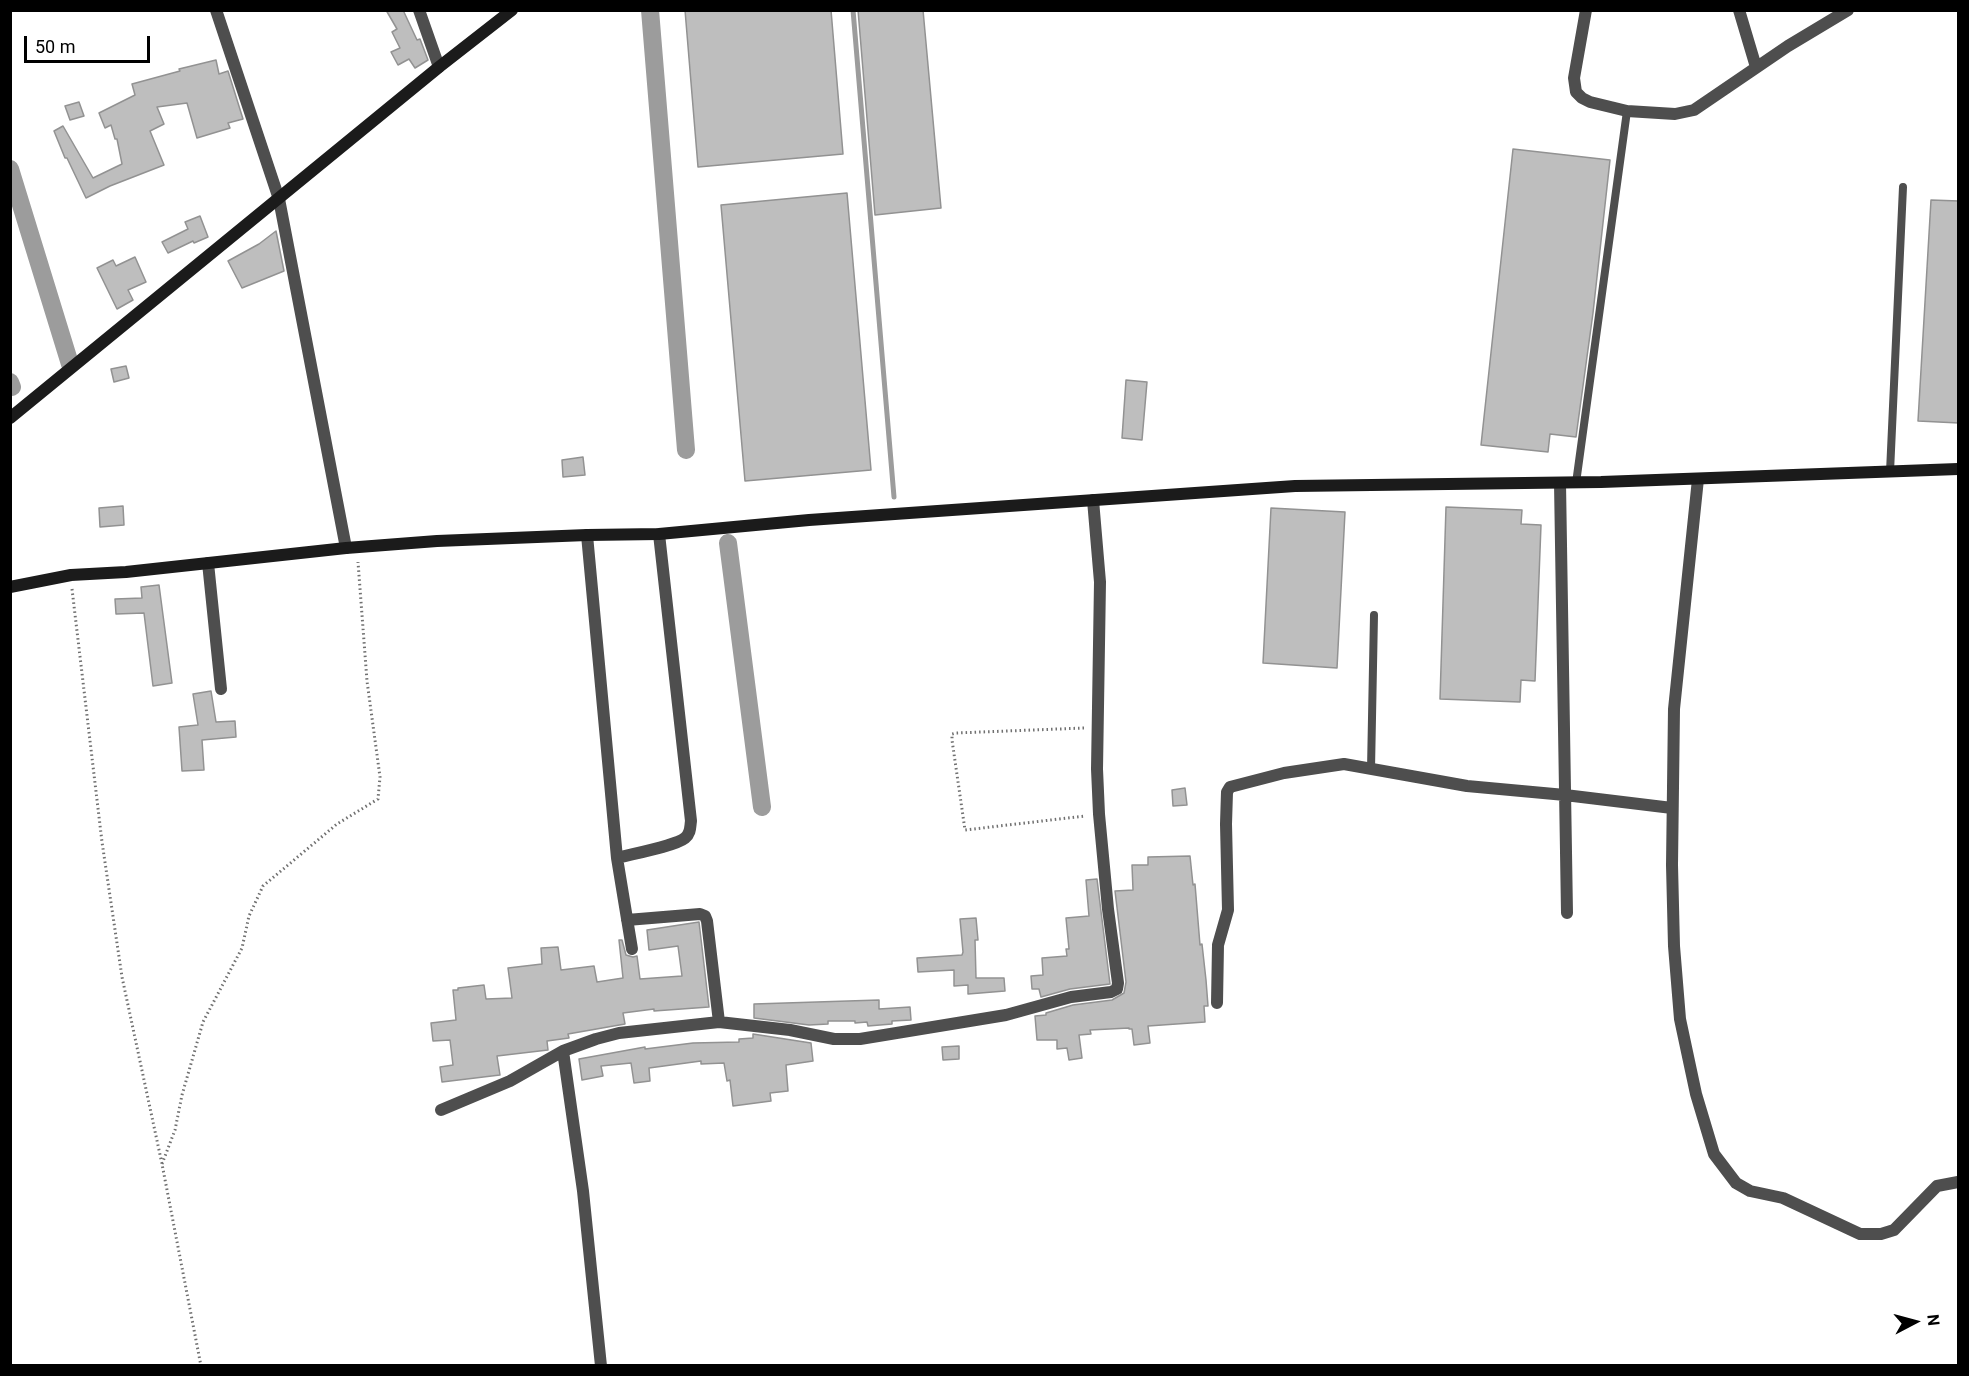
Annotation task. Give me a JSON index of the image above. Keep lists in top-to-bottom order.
{
  "scale_bar": "50 m",
  "north": "right"
}
